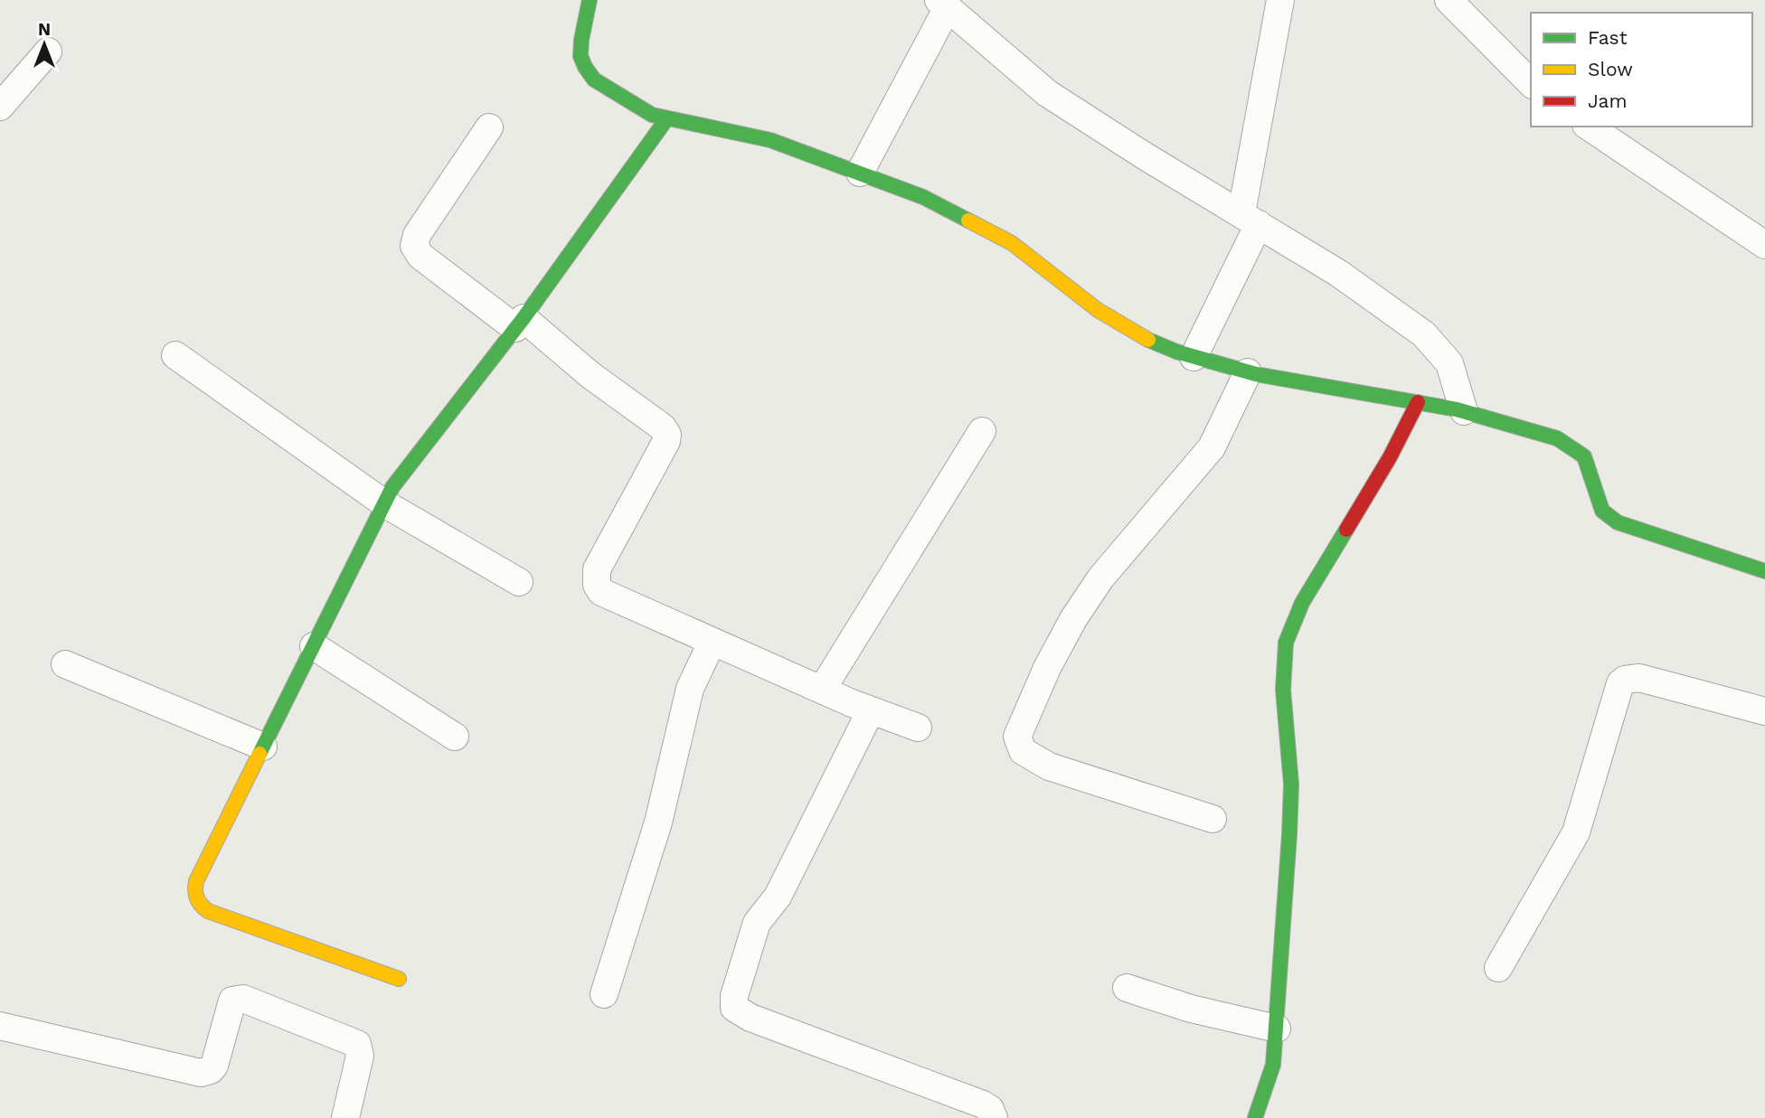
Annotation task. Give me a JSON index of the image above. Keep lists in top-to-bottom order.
{
  "legend": ["Fast", "Slow", "Jam"],
  "north": "top"
}
